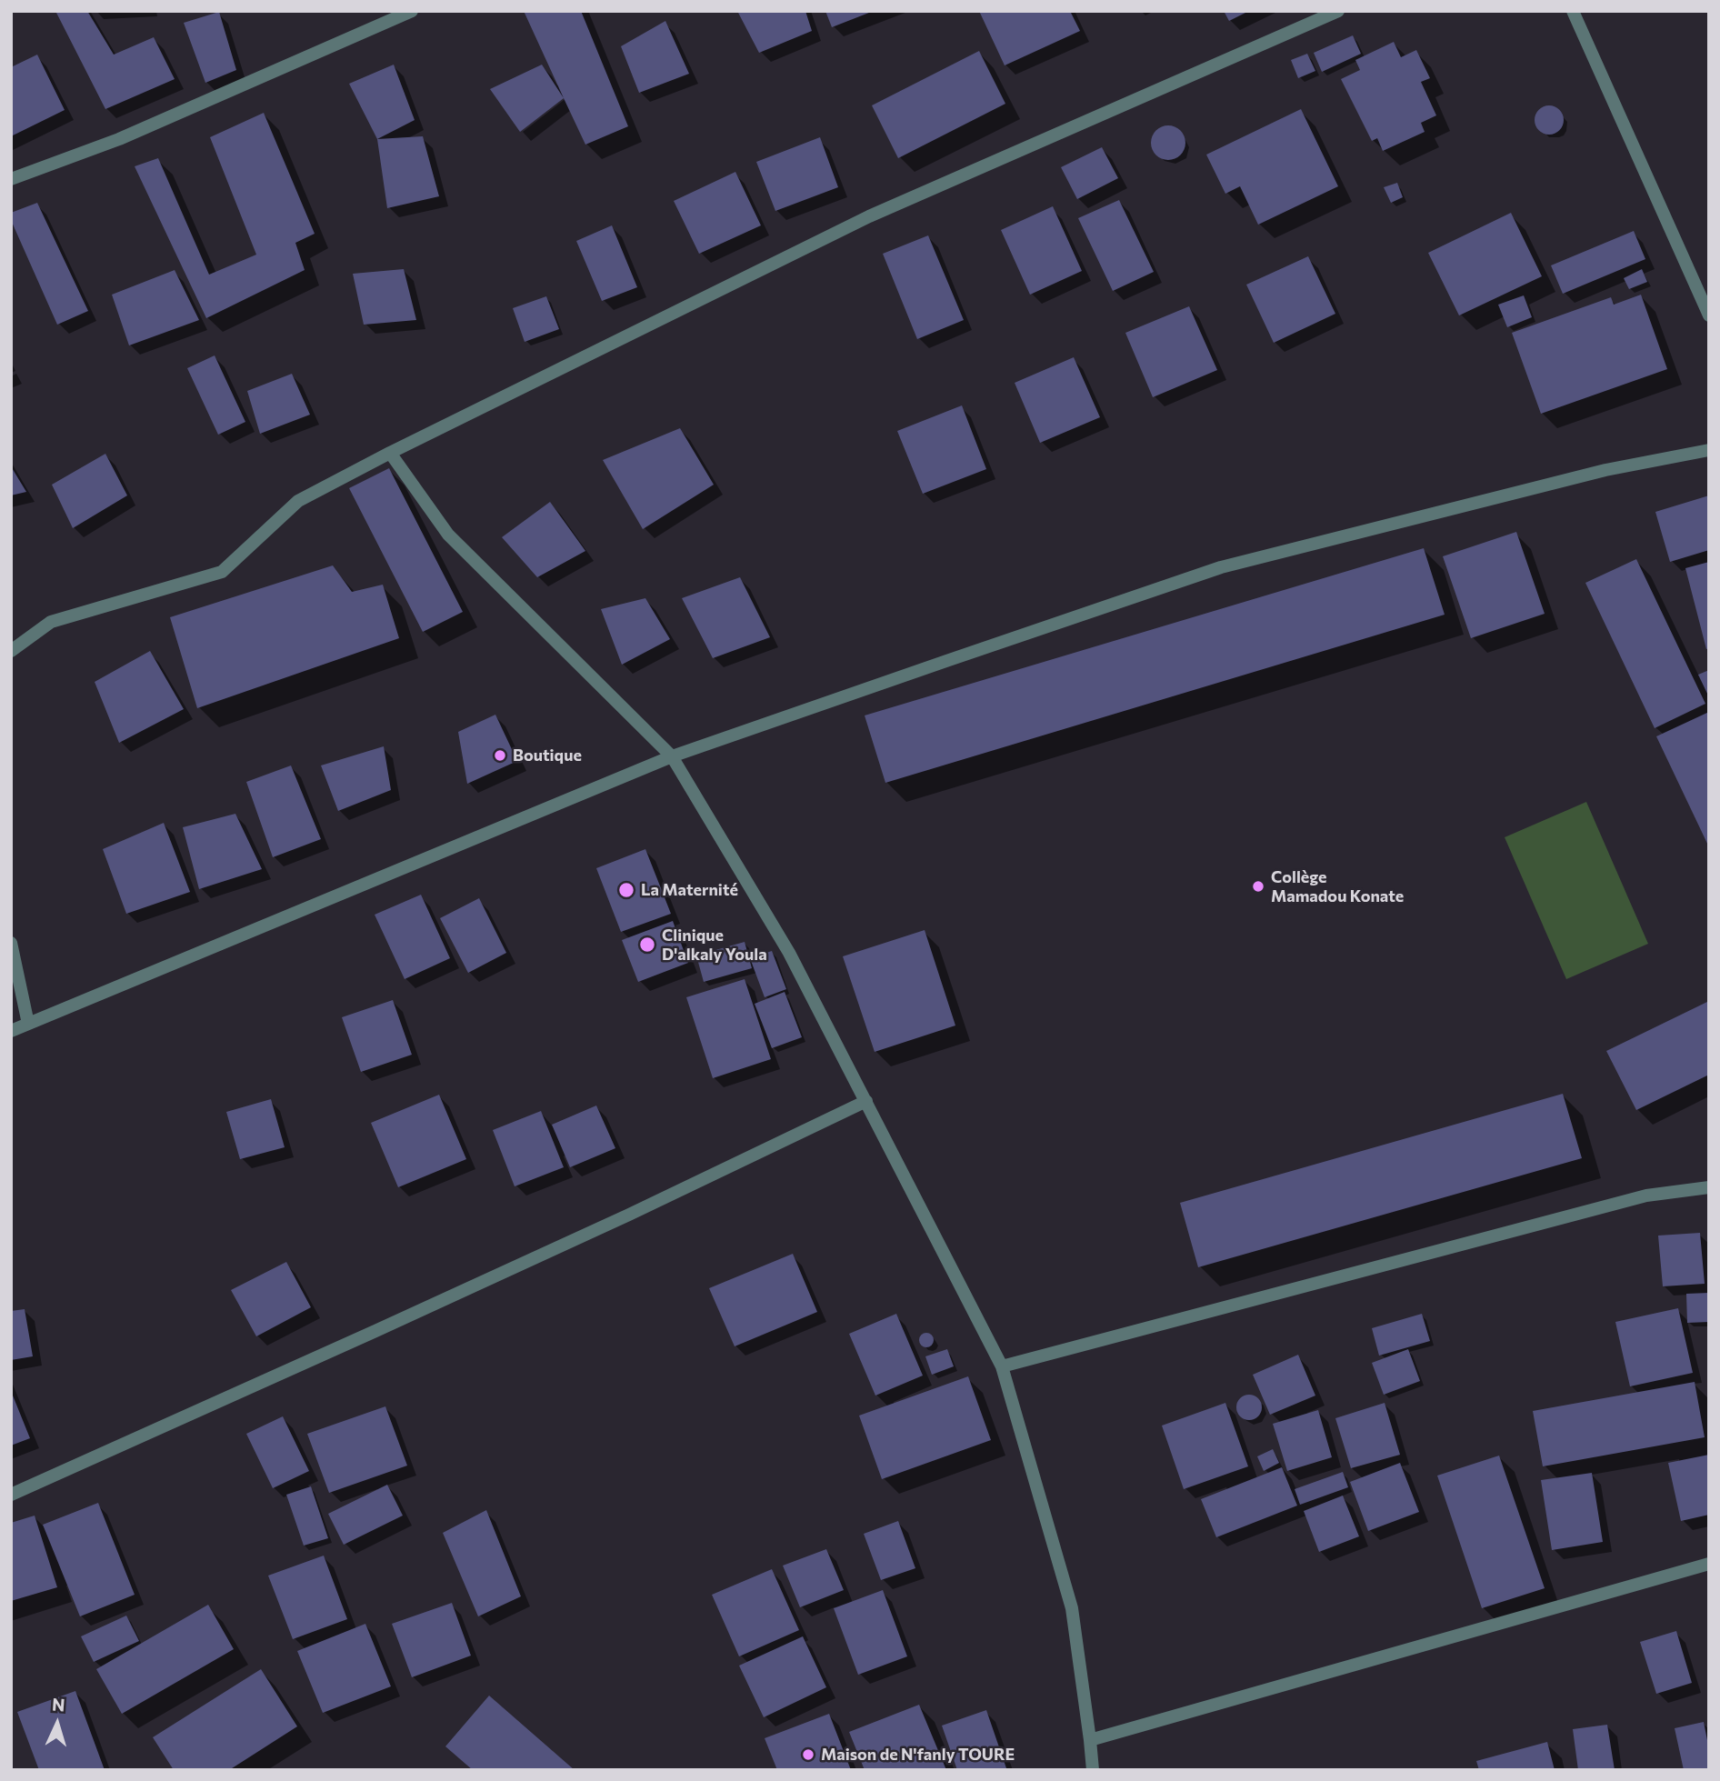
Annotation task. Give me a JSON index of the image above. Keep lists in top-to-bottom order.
{
  "places": [
    "Boutique",
    "Collège Mamadou Konate",
    "La Maternité",
    "Clinique D'alkaly Youla",
    "Maison de N'fanly TOURE"
  ],
  "north": "top"
}
